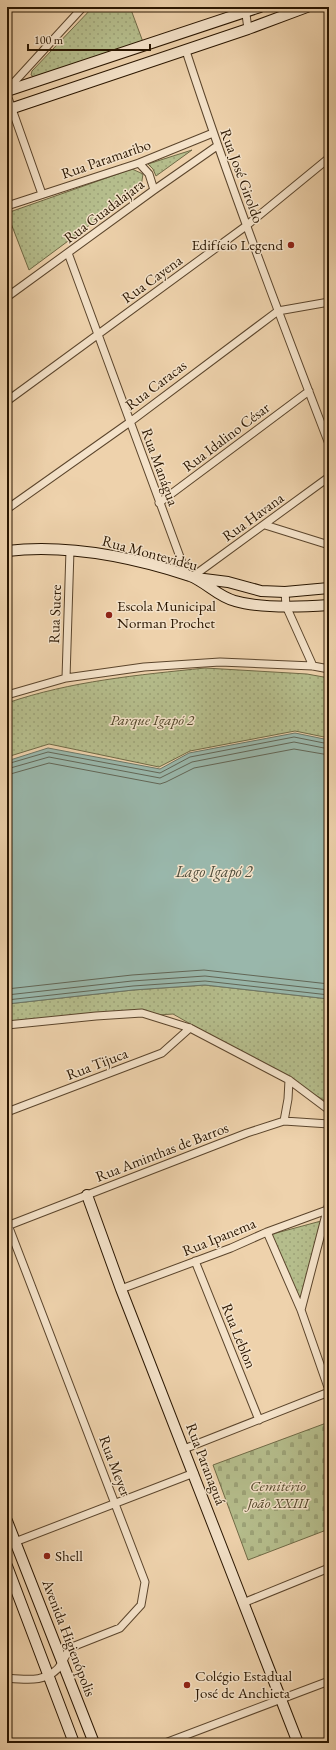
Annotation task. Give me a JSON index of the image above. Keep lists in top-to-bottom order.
{
  "streets": {
    "street": [
      "Rua Paramaribo",
      "Rua José Giroldo",
      "Rua Guadalajara",
      "Rua Cayena",
      "Rua Caracas",
      "Rua Idalino César",
      "Rua Manágua",
      "Rua Havana",
      "Rua Montevidéu",
      "Rua Sucre",
      "Rua Tijuca",
      "Rua Aminthas de Barros",
      "Rua Ipanema",
      "Rua Leblon",
      "Rua Paranaguá",
      "Rua Meyer",
      "Avenida Higienópolis"
    ]
  },
  "crossings": [
    ["Rua Paramaribo", "Rua José Giroldo"],
    ["Rua José Giroldo", "Rua Guadalajara"],
    ["Rua José Giroldo", "Rua Cayena"],
    ["Rua José Giroldo", "Rua Caracas"],
    ["Rua José Giroldo", "Rua Idalino César"],
    ["Rua Guadalajara", "Rua Manágua"],
    ["Rua Cayena", "Rua Manágua"],
    ["Rua Caracas", "Rua Manágua"],
    ["Rua Idalino César", "Rua Manágua"],
    ["Rua Manágua", "Rua Havana"],
    ["Rua Manágua", "Rua Montevidéu"],
    ["Rua Havana", "Rua Montevidéu"],
    ["Rua Montevidéu", "Rua Sucre"],
    ["Rua Aminthas de Barros", "Rua Paranaguá"],
    ["Rua Aminthas de Barros", "Rua Meyer"],
    ["Rua Ipanema", "Rua Leblon"],
    ["Rua Ipanema", "Rua Paranaguá"],
    ["Rua Meyer", "Avenida Higienópolis"]
  ],
  "water": ["Lago Igapó 2"],
  "parks": ["Parque Igapó 2", "Cemitério João XXIII"],
  "places": [
    "Edifício Legend",
    "Escola Municipal Norman Prochet",
    "Shell",
    "Colégio Estadual José de Anchieta"
  ],
  "scale_bar": "100 m"
}
